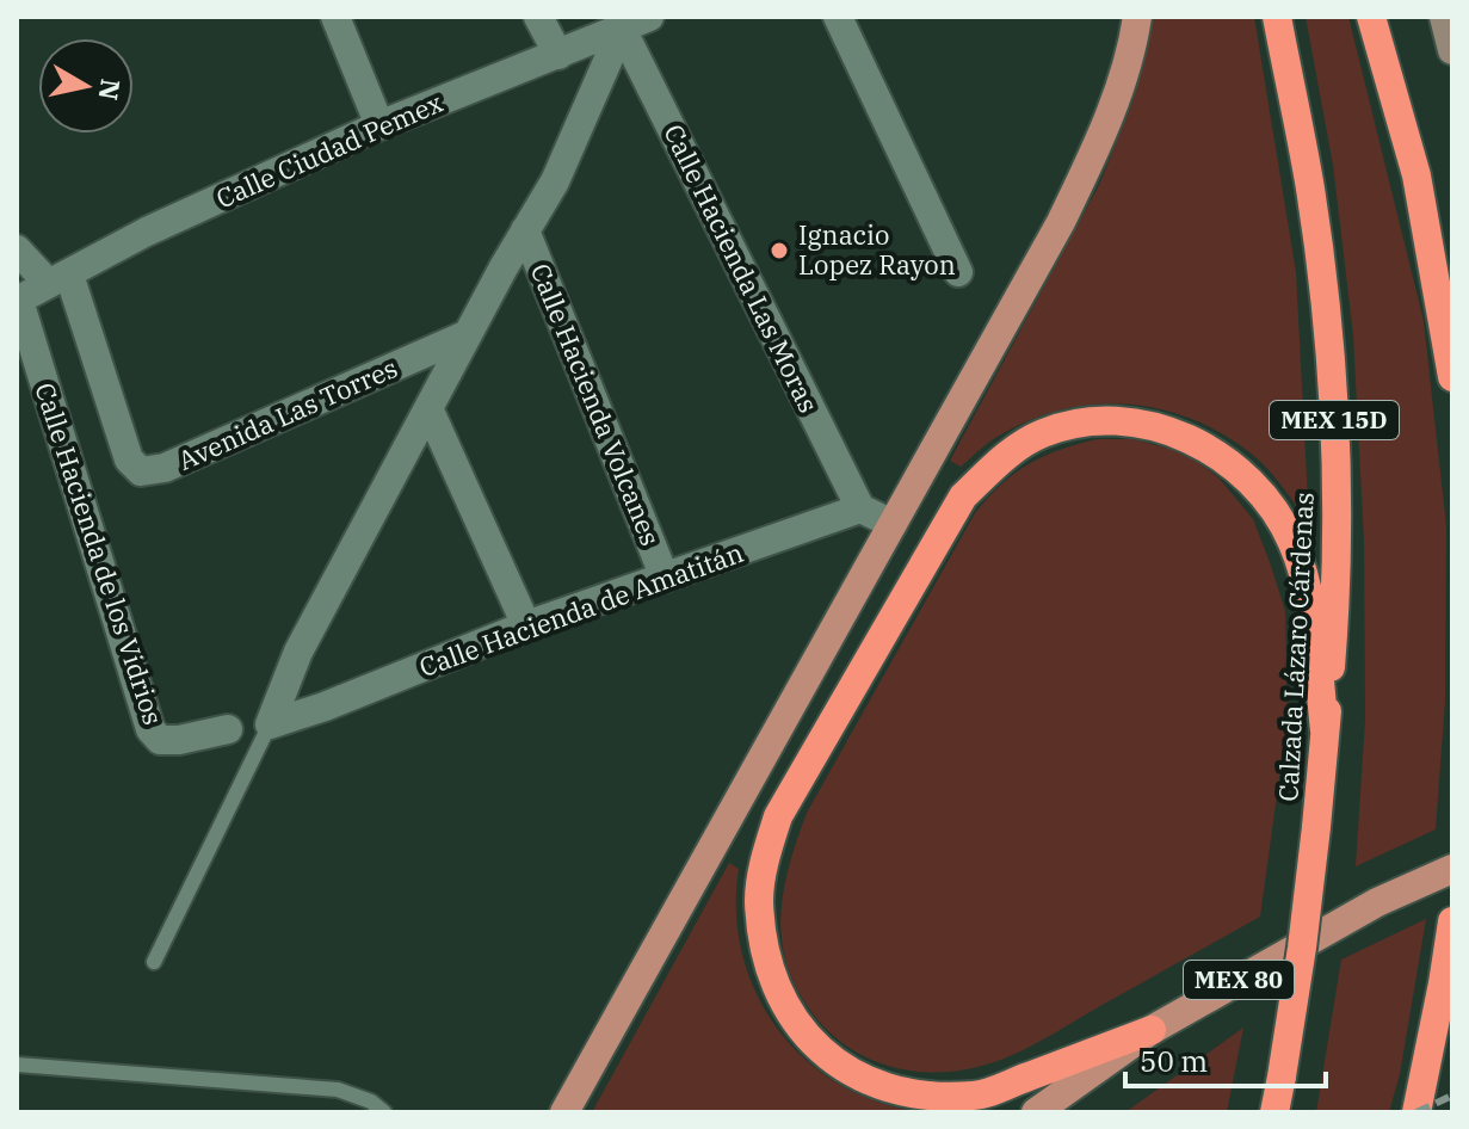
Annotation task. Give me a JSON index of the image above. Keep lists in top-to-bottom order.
{
  "streets": {
    "highway": ["MEX 15D", "Calzada Lázaro Cárdenas"],
    "main road": ["MEX 80"],
    "street": [
      "Calle Ciudad Pemex",
      "Calle Hacienda Las Moras",
      "Calle Hacienda Volcanes",
      "Avenida Las Torres",
      "Calle Hacienda de los Vidrios",
      "Calle Hacienda de Amatitán"
    ]
  },
  "crossings": [
    ["Calle Ciudad Pemex", "Calle Hacienda Las Moras"],
    ["Calle Ciudad Pemex", "Avenida Las Torres"],
    ["Calle Ciudad Pemex", "Calle Hacienda de los Vidrios"],
    ["Calle Hacienda Las Moras", "Avenida Las Torres"],
    ["Calle Hacienda Las Moras", "Calle Hacienda de Amatitán"],
    ["Calle Hacienda Volcanes", "Avenida Las Torres"],
    ["Calle Hacienda Volcanes", "Calle Hacienda de Amatitán"],
    ["Avenida Las Torres", "Calle Hacienda de Amatitán"]
  ],
  "places": ["Ignacio Lopez Rayon"],
  "scale_bar": "50 m",
  "north": "right"
}
